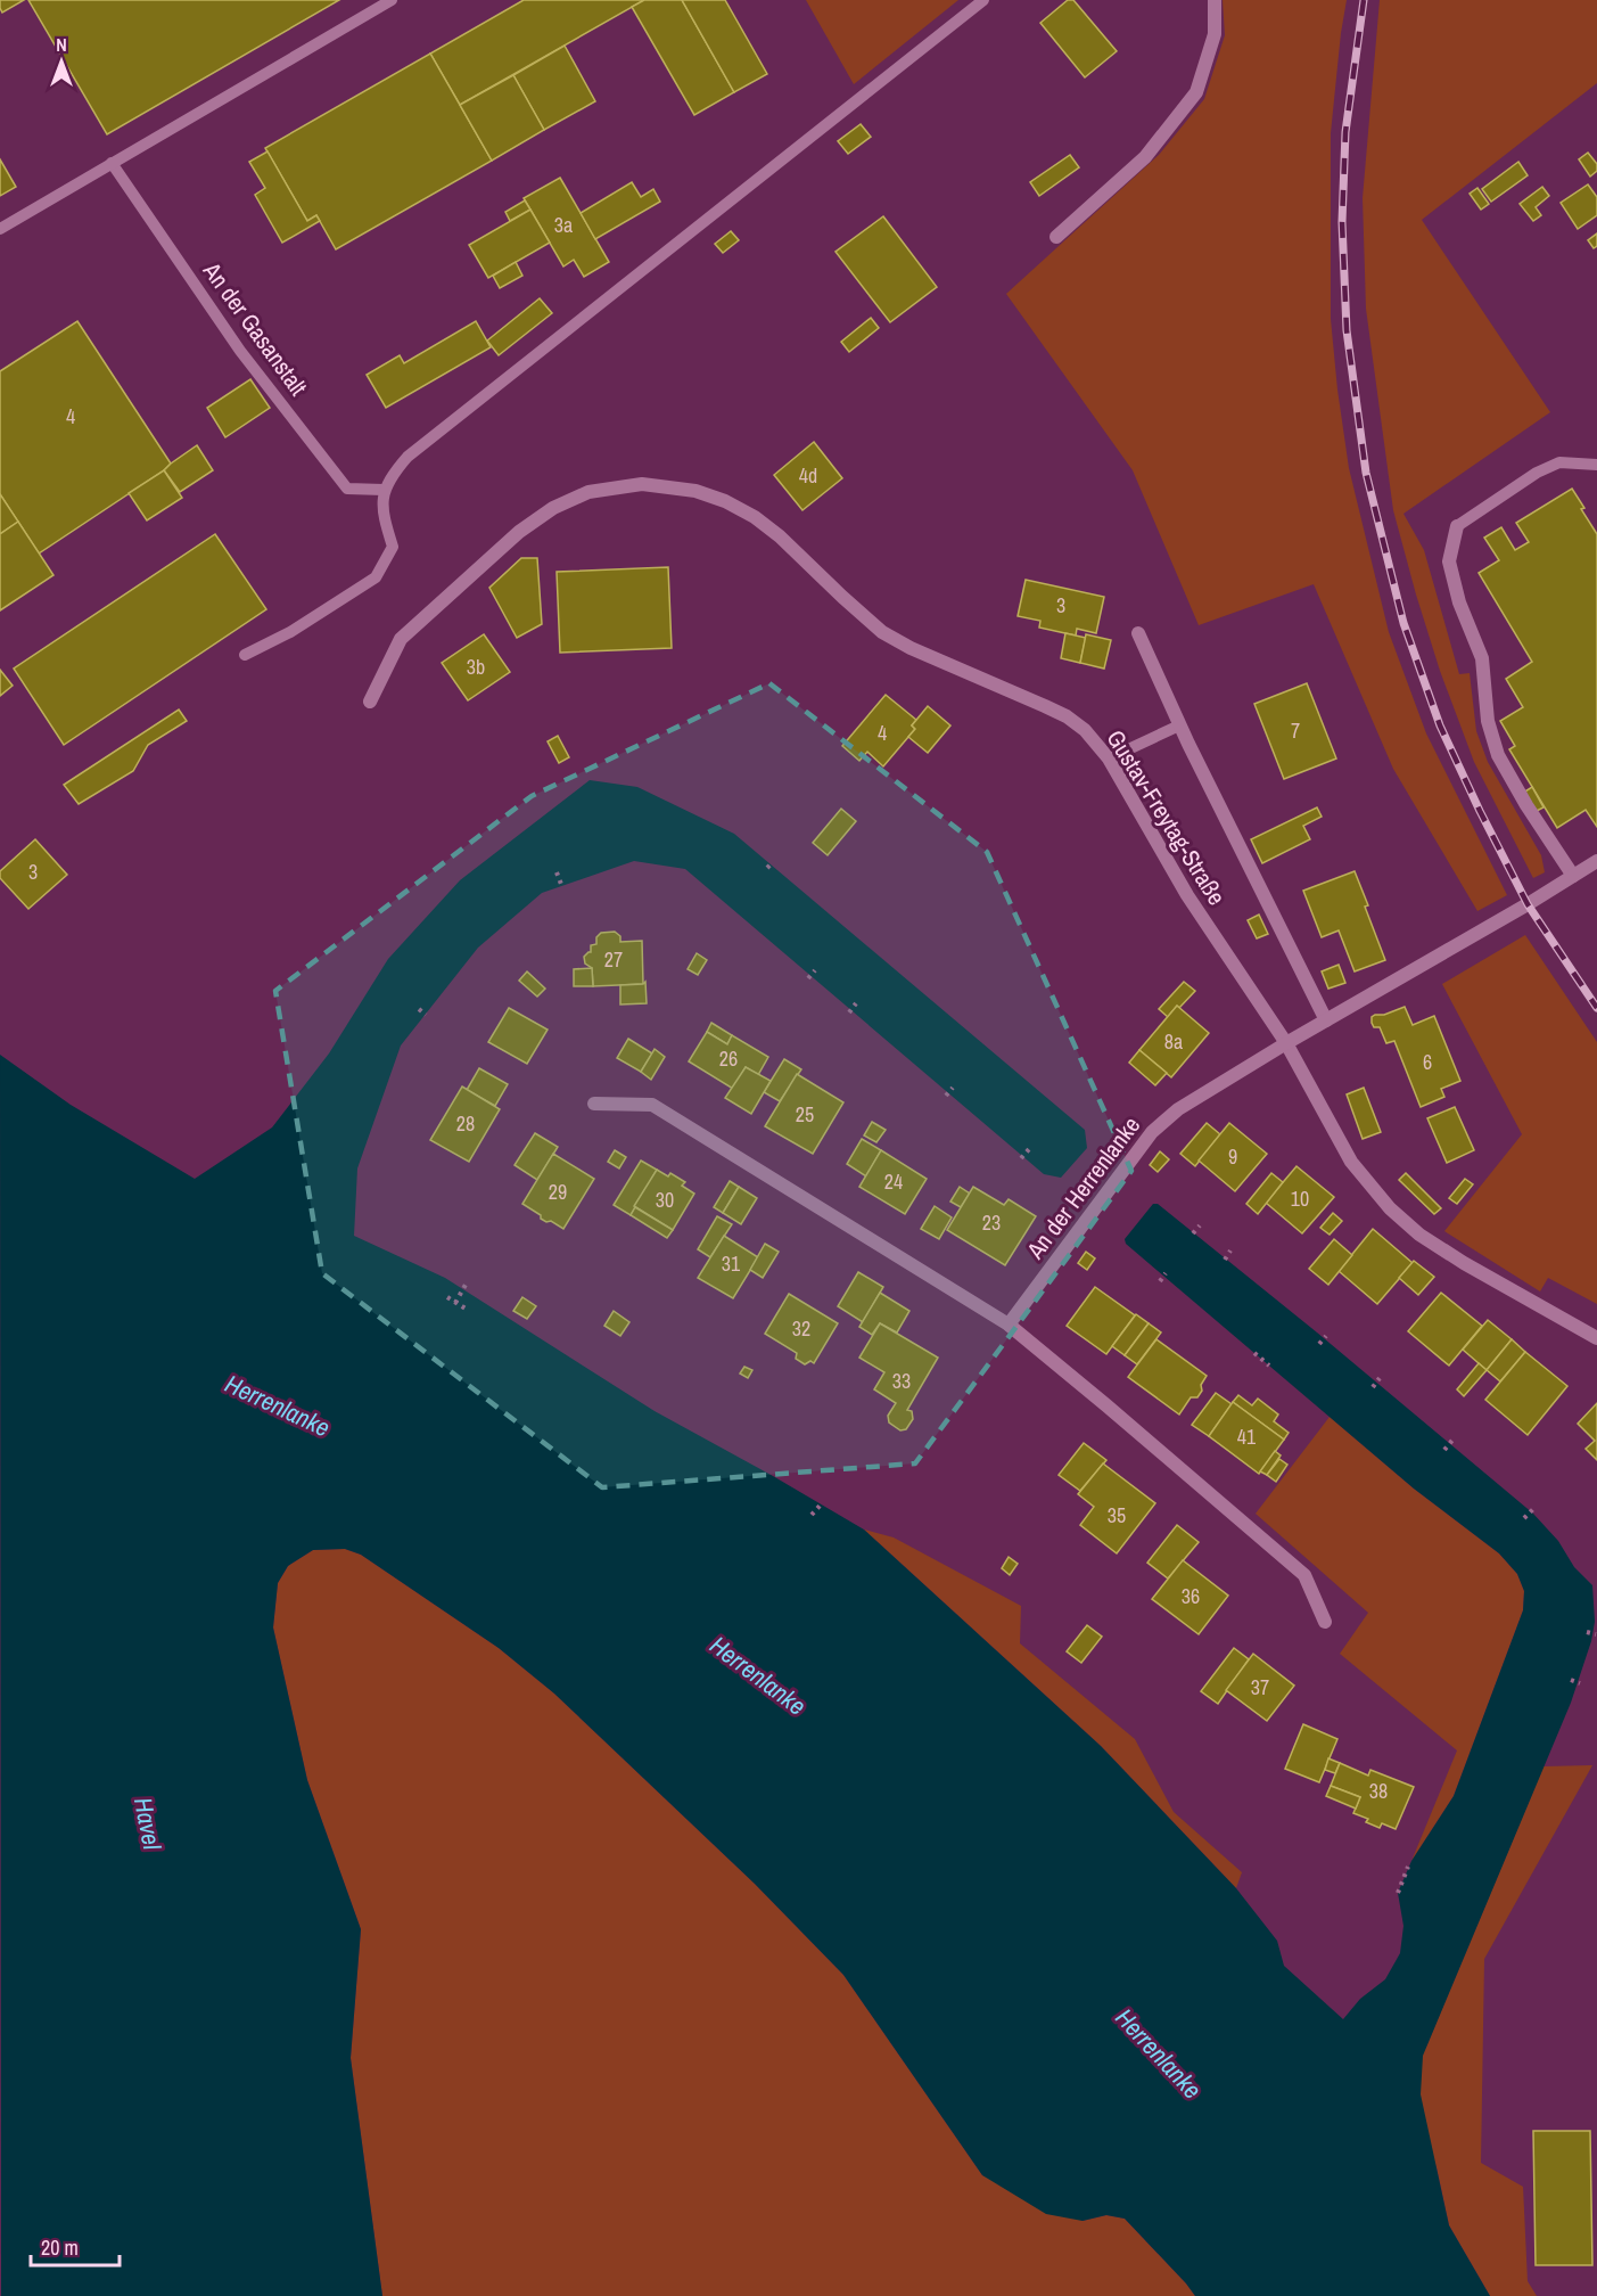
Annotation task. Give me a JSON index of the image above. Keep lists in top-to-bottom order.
{
  "streets": {
    "street": ["Gustav-Freytag-Straße", "An der Herrenlanke"],
    "lane": ["An der Gasanstalt"]
  },
  "crossings": [
    ["Gustav-Freytag-Straße", "An der Herrenlanke"]
  ],
  "water": ["Herrenlanke", "Havel"],
  "house_numbers": [
    "3a",
    "4",
    "4d",
    "3",
    "3b",
    "7",
    "4",
    "3",
    "27",
    "8a",
    "26",
    "6",
    "25",
    "28",
    "9",
    "24",
    "29",
    "10",
    "30",
    "23",
    "31",
    "32",
    "33",
    "41",
    "35",
    "36",
    "37",
    "38"
  ],
  "scale_bar": "20 m",
  "north": "top"
}
